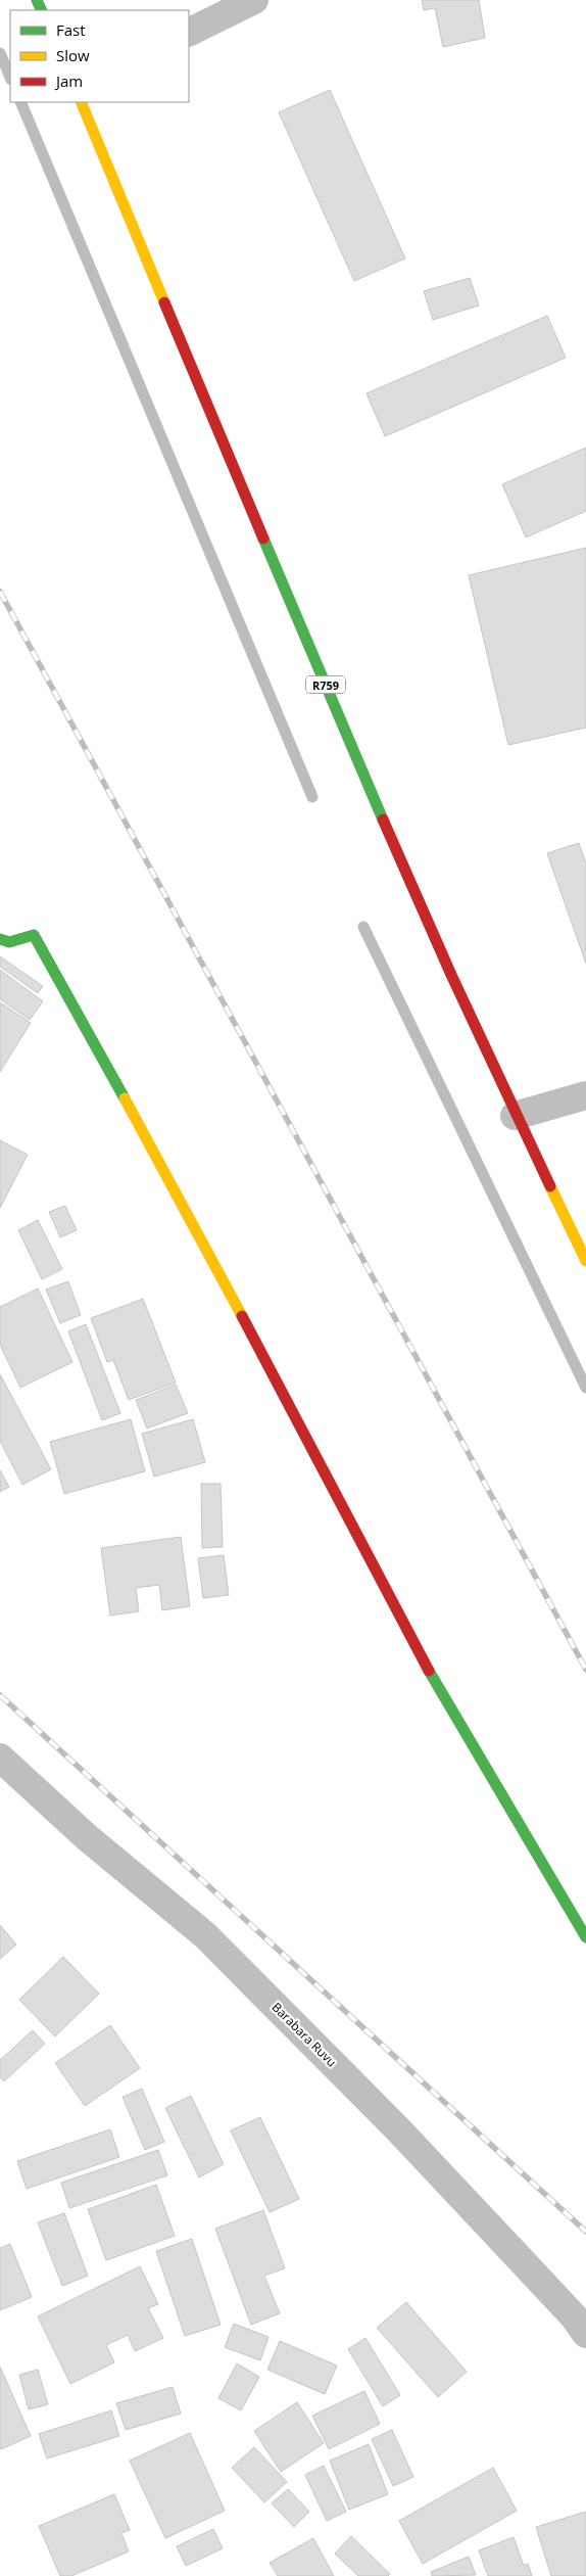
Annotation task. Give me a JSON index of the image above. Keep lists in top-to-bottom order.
{
  "streets": {
    "main road": ["R759"],
    "street": ["Barabara Ruvu"]
  },
  "legend": ["Fast", "Slow", "Jam"]
}
